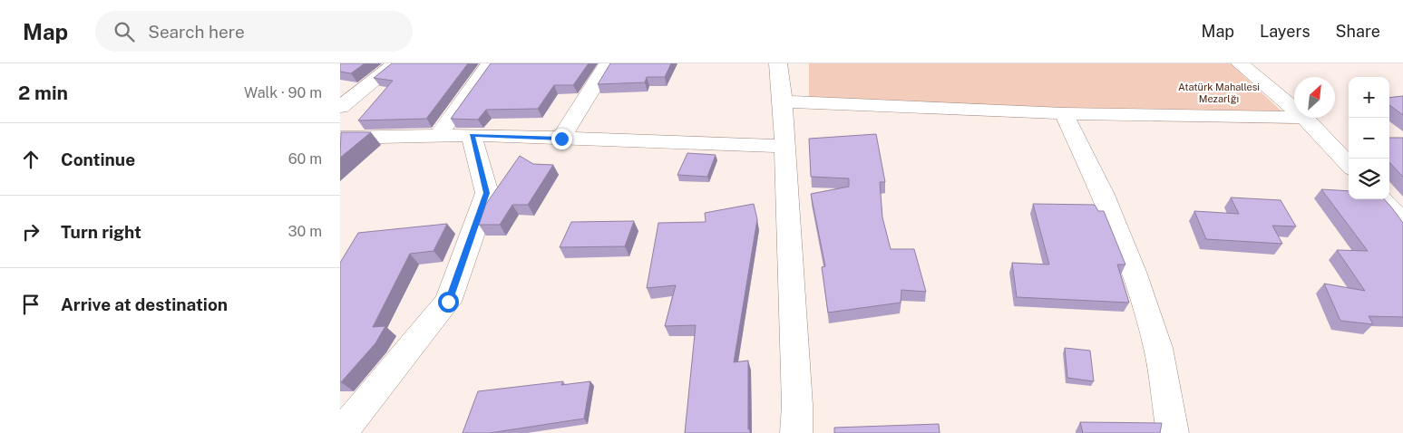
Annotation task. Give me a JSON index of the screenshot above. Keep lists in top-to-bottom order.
{
  "parks": ["Atatürk Mahallesi Mezarlğı"],
  "north": "top right",
  "page": {
    "header": "Map",
    "search": "Search here",
    "nav": ["Map", "Layers", "Share"],
    "heading": ["2 min", "Walk · 90 m"],
    "map_buttons": ["+", "−"],
    "list": [
      ["Continue", "60 m"],
      ["Turn right", "30 m"],
      "Arrive at destination"
    ]
  }
}
